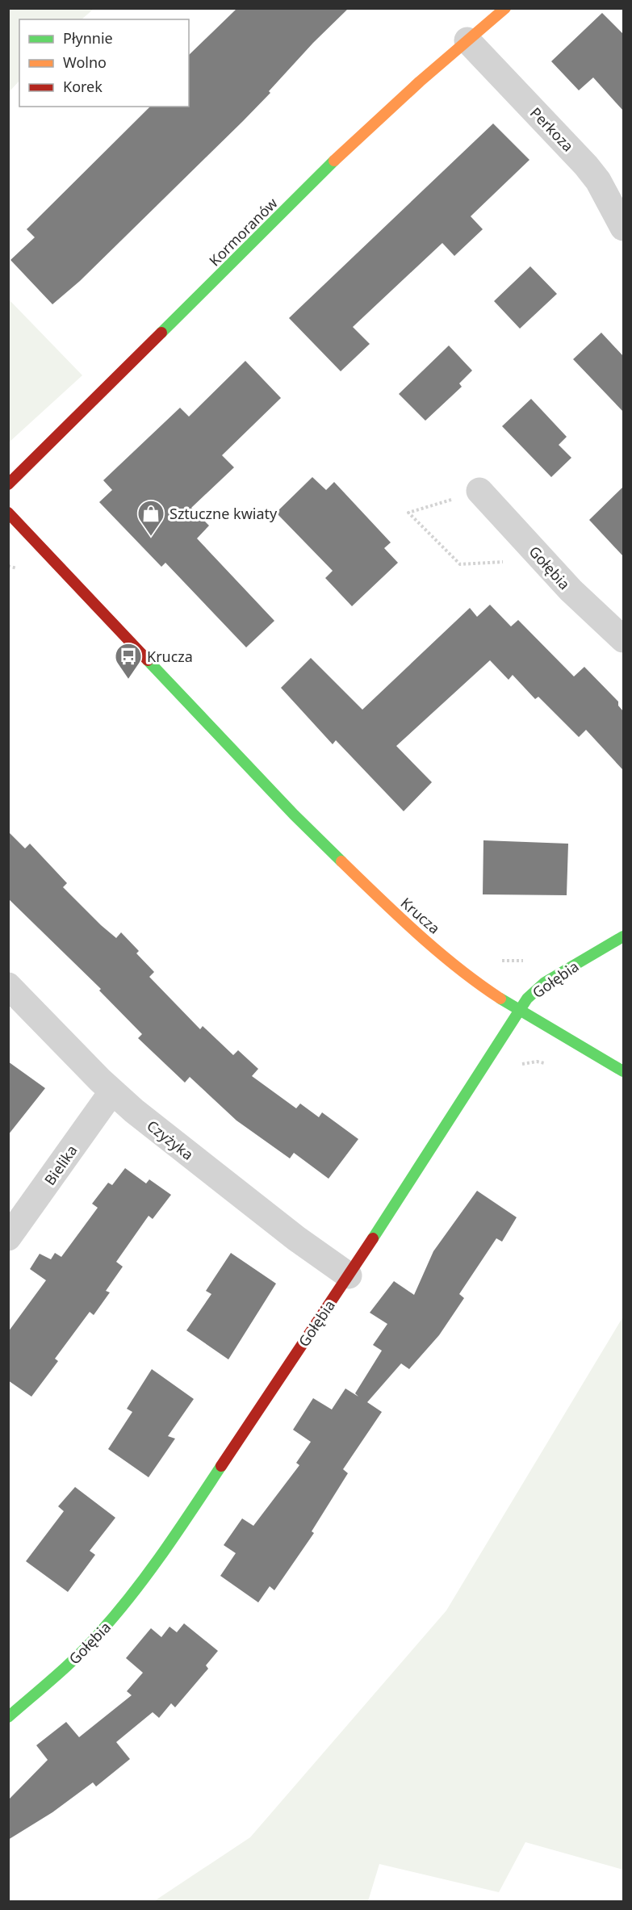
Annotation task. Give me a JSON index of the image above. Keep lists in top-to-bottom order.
{
  "streets": {
    "street": [
      "Perkoza",
      "Kormoranów",
      "Gołębia",
      "Krucza",
      "Czyżyka",
      "Bielika"
    ]
  },
  "crossings": [
    ["Perkoza", "Kormoranów"],
    ["Gołębia", "Krucza"],
    ["Gołębia", "Czyżyka"],
    ["Czyżyka", "Bielika"]
  ],
  "places": {
    "shop": ["Sztuczne kwiaty"],
    "bus stop": ["Krucza"]
  },
  "legend": ["Płynnie", "Wolno", "Korek"]
}
